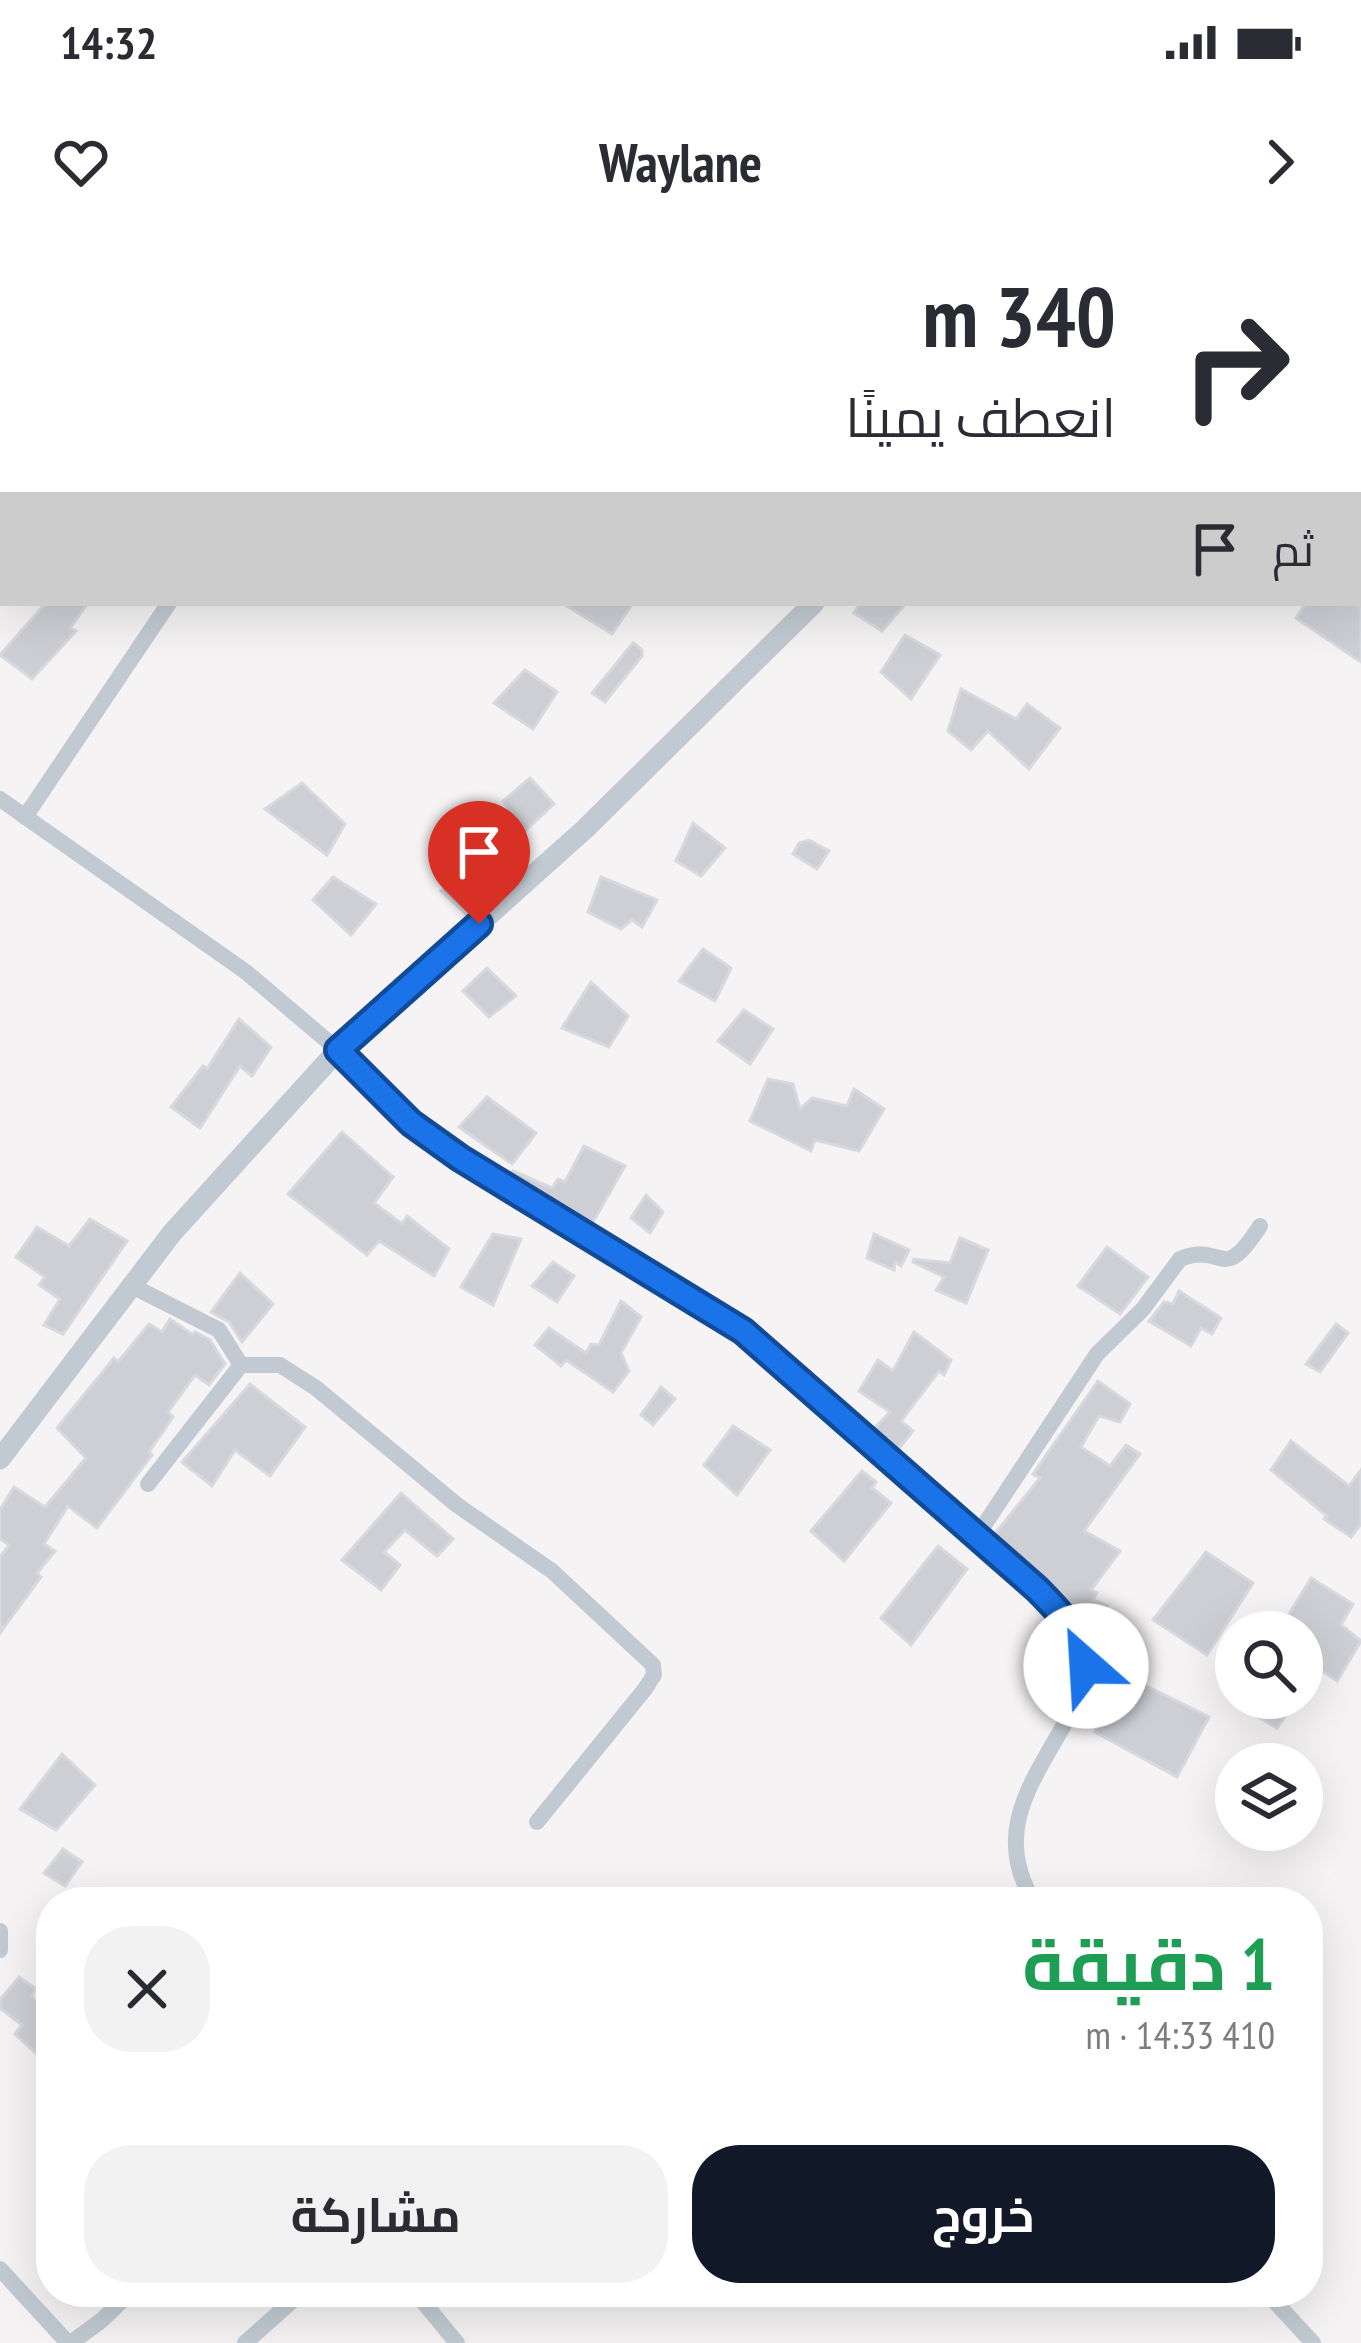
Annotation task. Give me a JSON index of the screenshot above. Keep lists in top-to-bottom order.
{
  "page": {
    "status": "14:32",
    "header": "Waylane",
    "turn": ["340 m", "انعطف يمينًا"],
    "then": "ثم",
    "heading": ["1 دقيقة", "410 m · 14:33"],
    "buttons": ["خروج", "مشاركة"]
  }
}
